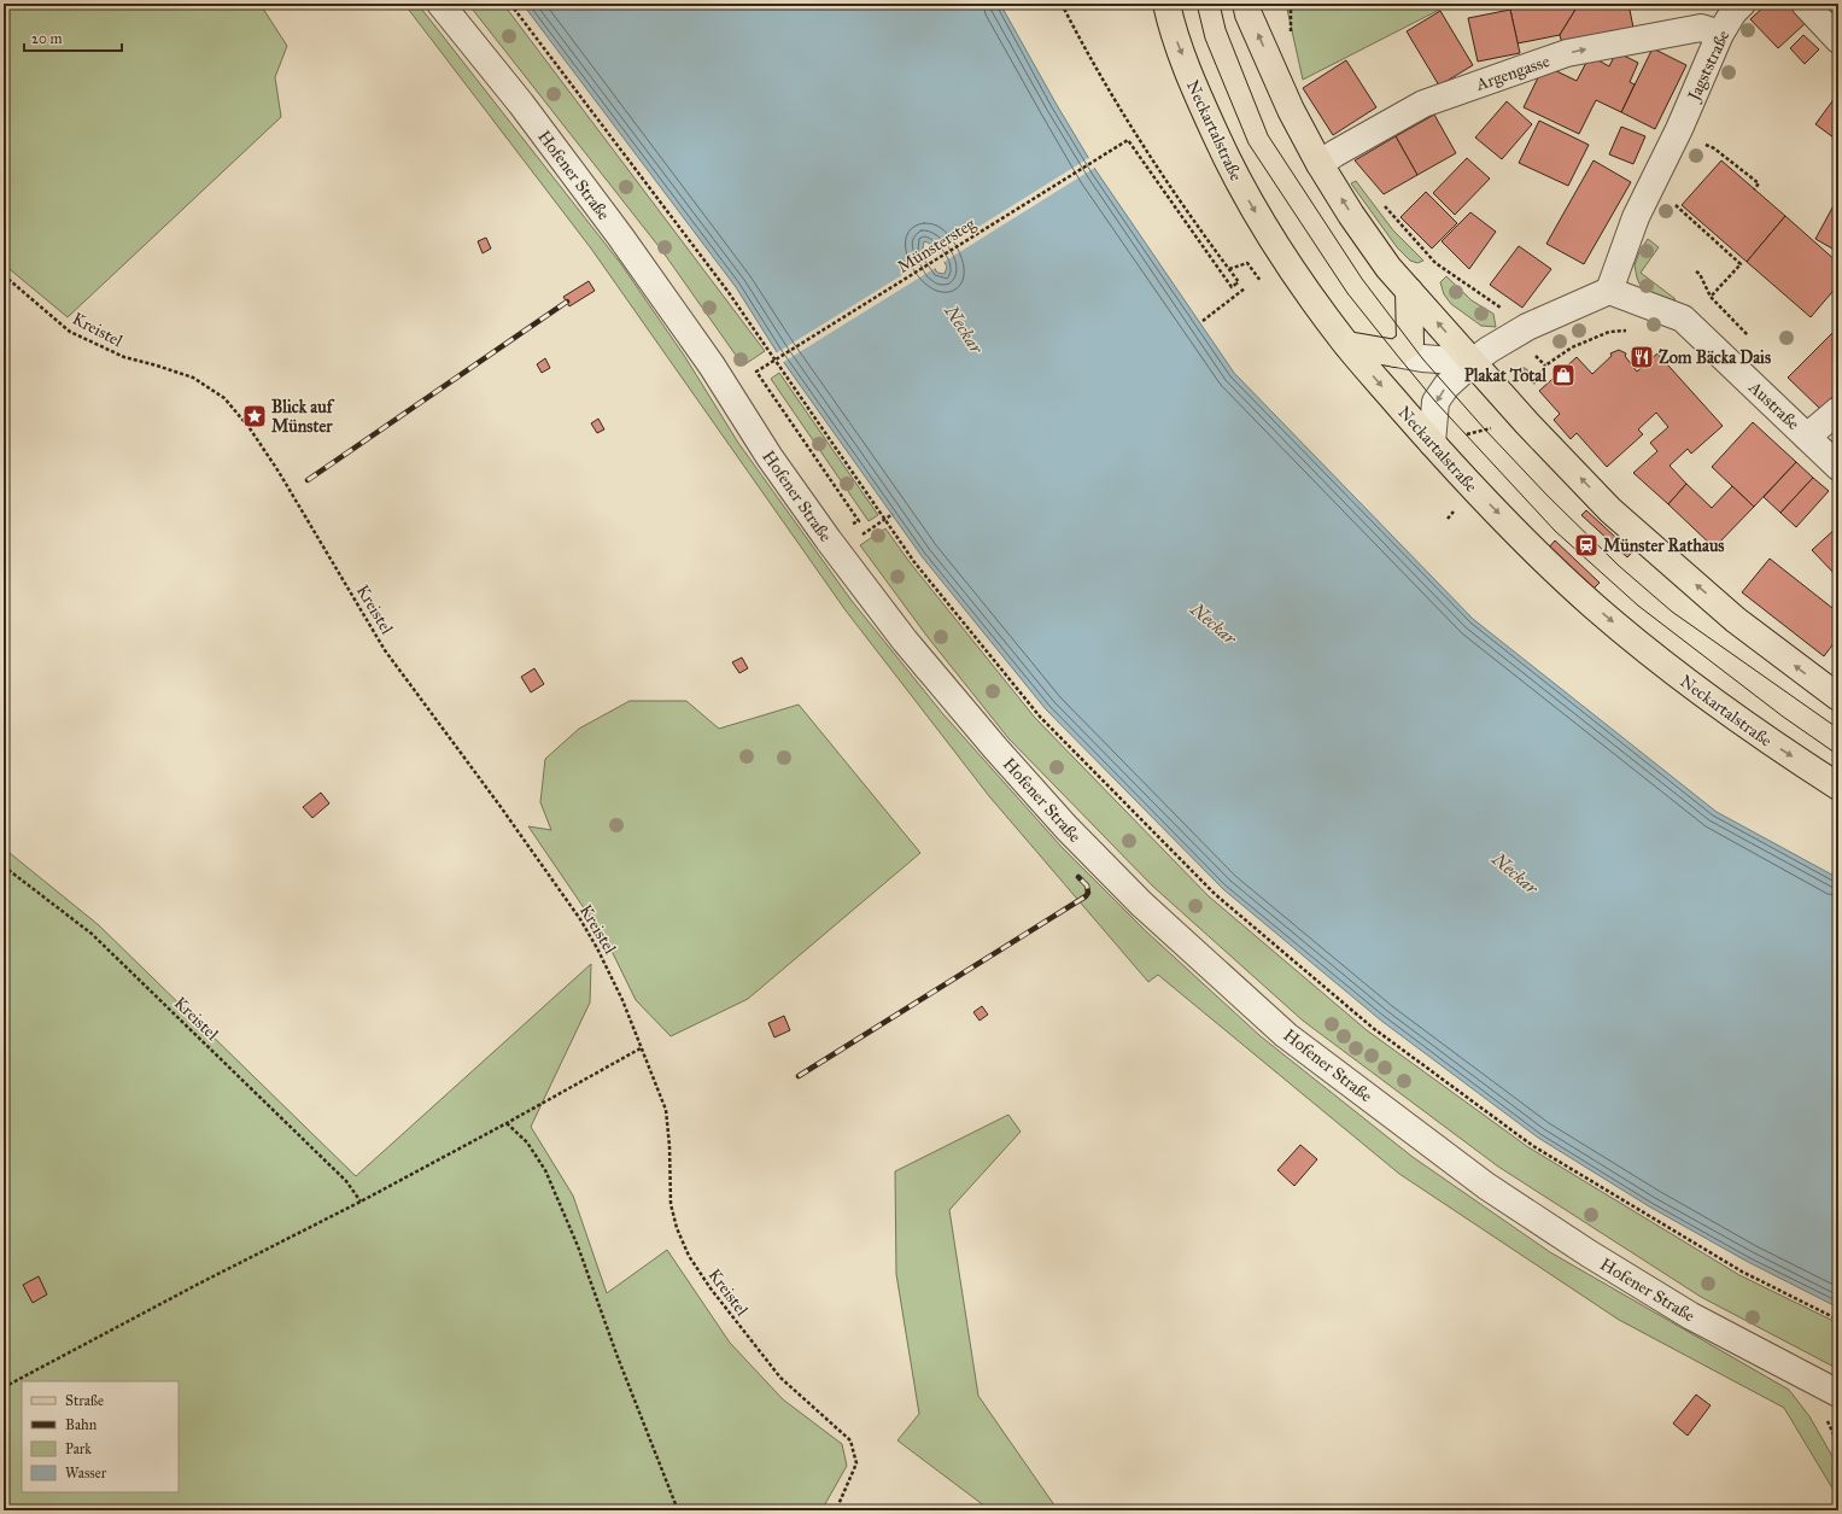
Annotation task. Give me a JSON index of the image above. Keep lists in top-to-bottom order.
{
  "streets": {
    "main road": ["Neckartalstraße"],
    "street": [
      "Jagststraße",
      "Argengasse",
      "Hofener Straße",
      "Austraße"
    ],
    "path": ["Münstersteg", "Kreistel"]
  },
  "crossings": [
    ["Jagststraße", "Argengasse"]
  ],
  "one_way": ["Argengasse"],
  "water": ["Neckar"],
  "places": {
    "restaurant": ["Zom Bäcka Dais"],
    "shop": ["Plakat Total"],
    "place": ["Blick auf Münster"],
    "station": ["Münster Rathaus"]
  },
  "legend": [
    "Straße",
    "Bahn",
    "Park",
    "Wasser"
  ],
  "scale_bar": "20 m"
}
